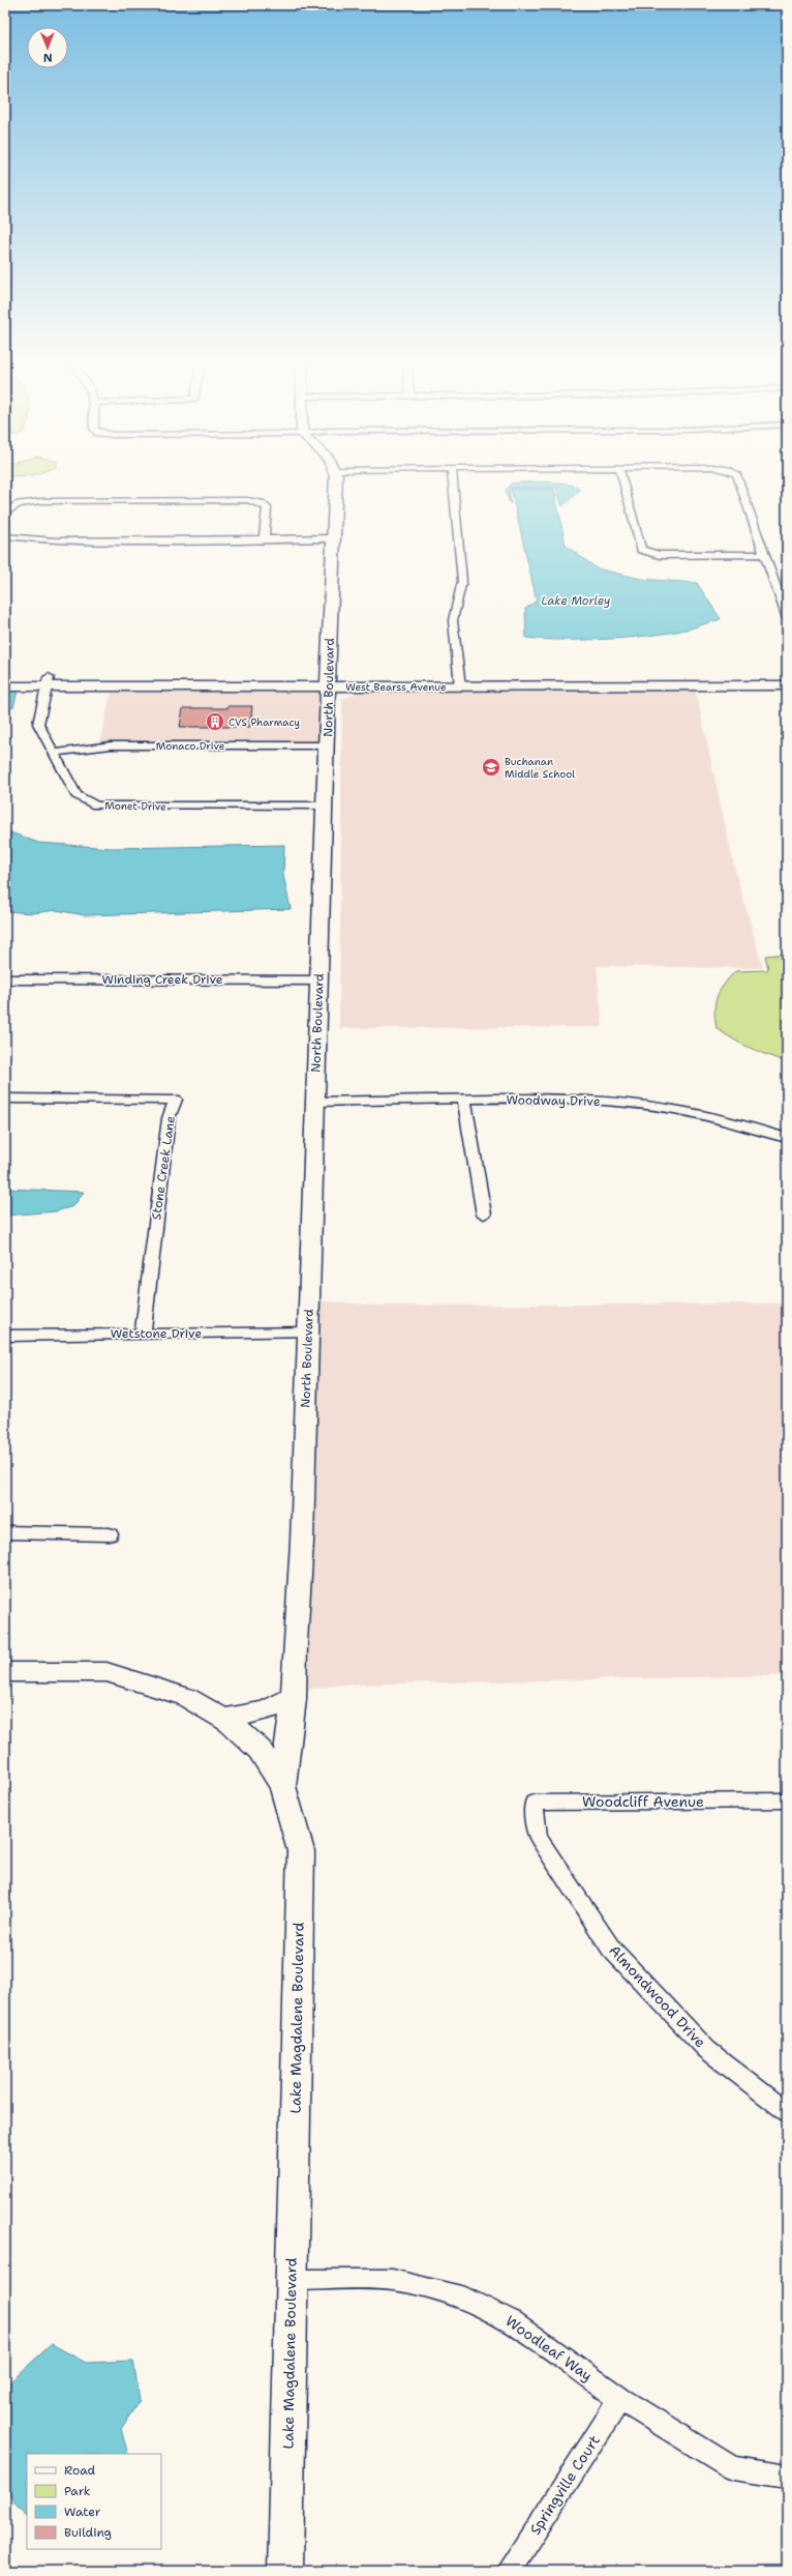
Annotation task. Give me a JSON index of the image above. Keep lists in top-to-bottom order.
{
  "streets": {
    "street": [
      "West Bearss Avenue",
      "North Boulevard",
      "Monaco Drive",
      "Monet Drive",
      "Winding Creek Drive",
      "Woodway Drive",
      "Stone Creek Lane",
      "Wetstone Drive",
      "Woodcliff Avenue",
      "Almondwood Drive",
      "Lake Magdalene Boulevard",
      "Woodleaf Way",
      "Springville Court"
    ]
  },
  "crossings": [
    ["West Bearss Avenue", "North Boulevard"],
    ["West Bearss Avenue", "Monet Drive"],
    ["North Boulevard", "Monaco Drive"],
    ["North Boulevard", "Monet Drive"],
    ["North Boulevard", "Winding Creek Drive"],
    ["North Boulevard", "Woodway Drive"],
    ["North Boulevard", "Wetstone Drive"],
    ["North Boulevard", "Lake Magdalene Boulevard"],
    ["Monaco Drive", "Monet Drive"],
    ["Stone Creek Lane", "Wetstone Drive"],
    ["Woodcliff Avenue", "Almondwood Drive"],
    ["Lake Magdalene Boulevard", "Woodleaf Way"],
    ["Woodleaf Way", "Springville Court"]
  ],
  "water": ["Lake Morley"],
  "places": {
    "building": ["CVS Pharmacy"],
    "school or university": ["Buchanan Middle School"]
  },
  "legend": [
    "Road",
    "Park",
    "Water",
    "Building"
  ],
  "north": "bottom"
}
